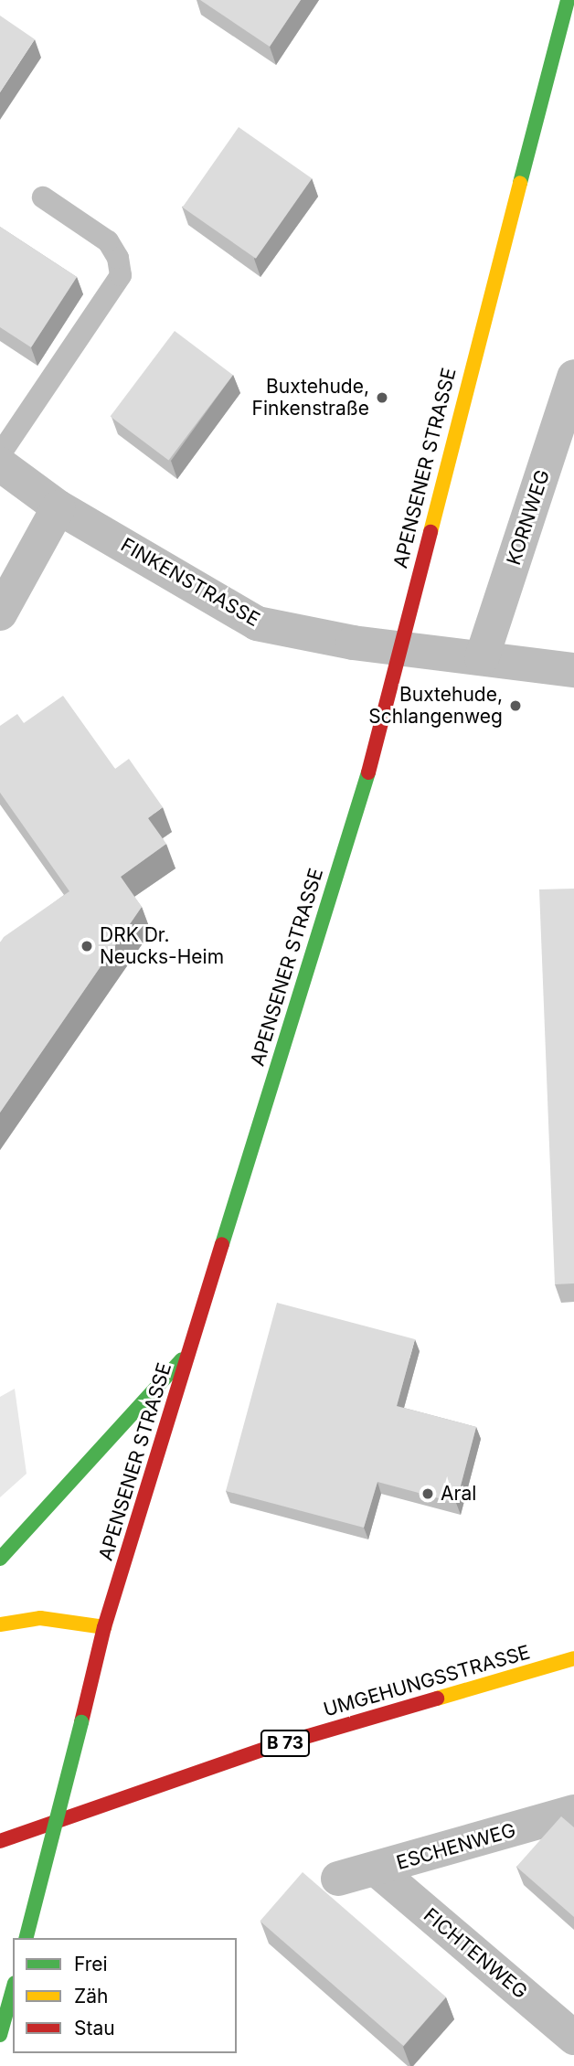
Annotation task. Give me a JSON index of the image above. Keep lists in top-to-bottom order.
{
  "streets": {
    "main road": ["APENSENER STRASSE", "UMGEHUNGSSTRASSE", "B 73"],
    "street": [
      "KORNWEG",
      "FINKENSTRASSE",
      "ESCHENWEG",
      "FICHTENWEG"
    ]
  },
  "crossings": [
    ["APENSENER STRASSE", "FINKENSTRASSE"],
    ["KORNWEG", "FINKENSTRASSE"],
    ["ESCHENWEG", "FICHTENWEG"]
  ],
  "places": [
    "Buxtehude, Finkenstraße",
    "Buxtehude, Schlangenweg",
    "DRK Dr. Neucks-Heim",
    "Aral"
  ],
  "legend": ["Frei", "Zäh", "Stau"]
}
